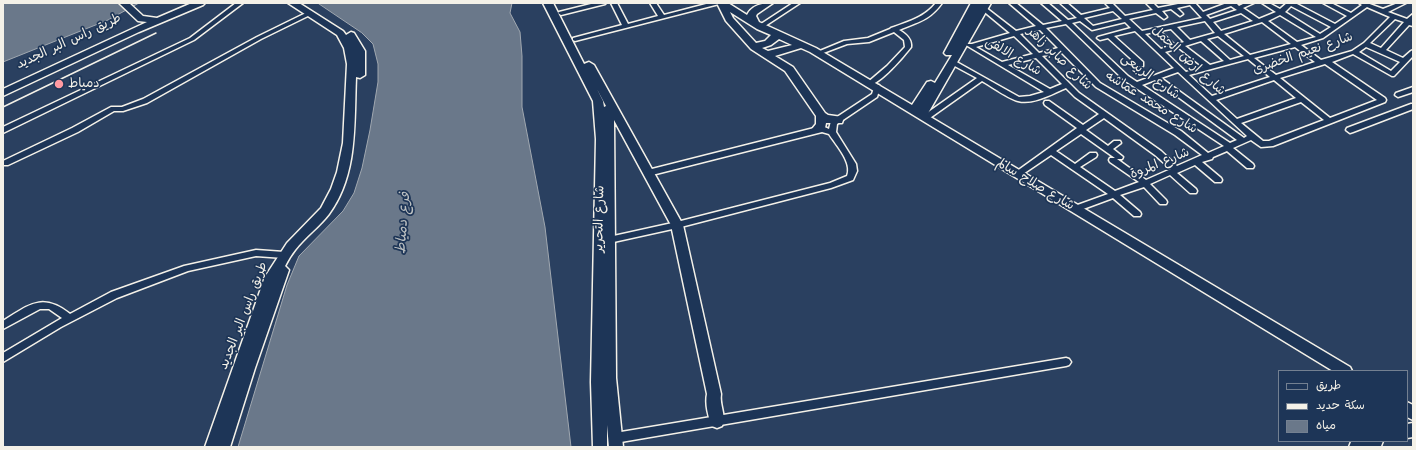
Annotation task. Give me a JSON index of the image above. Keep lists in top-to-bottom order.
{
  "streets": {
    "street": [
      "طريق راس البر الجديد",
      "شارع نعيم الخضرى",
      "شارع الالفى",
      "شارع صابر زاهر",
      "شارع ارض الجمل",
      "شارع الربيعى",
      "شارع محمد عماشه",
      "شارع المروة",
      "شارع صلاح سالم",
      "شارع التحرير"
    ]
  },
  "crossings": [
    ["شارع نعيم الخضرى", "شارع ارض الجمل"],
    ["شارع صابر زاهر", "شارع المروة"],
    ["شارع ارض الجمل", "شارع المروة"],
    ["شارع الربيعى", "شارع المروة"],
    ["شارع محمد عماشه", "شارع المروة"],
    ["شارع المروة", "شارع صلاح سالم"]
  ],
  "water": ["فرع دمياط"],
  "places": ["دمياط"],
  "legend": ["طريق", "سكة حديد", "مياه"]
}
